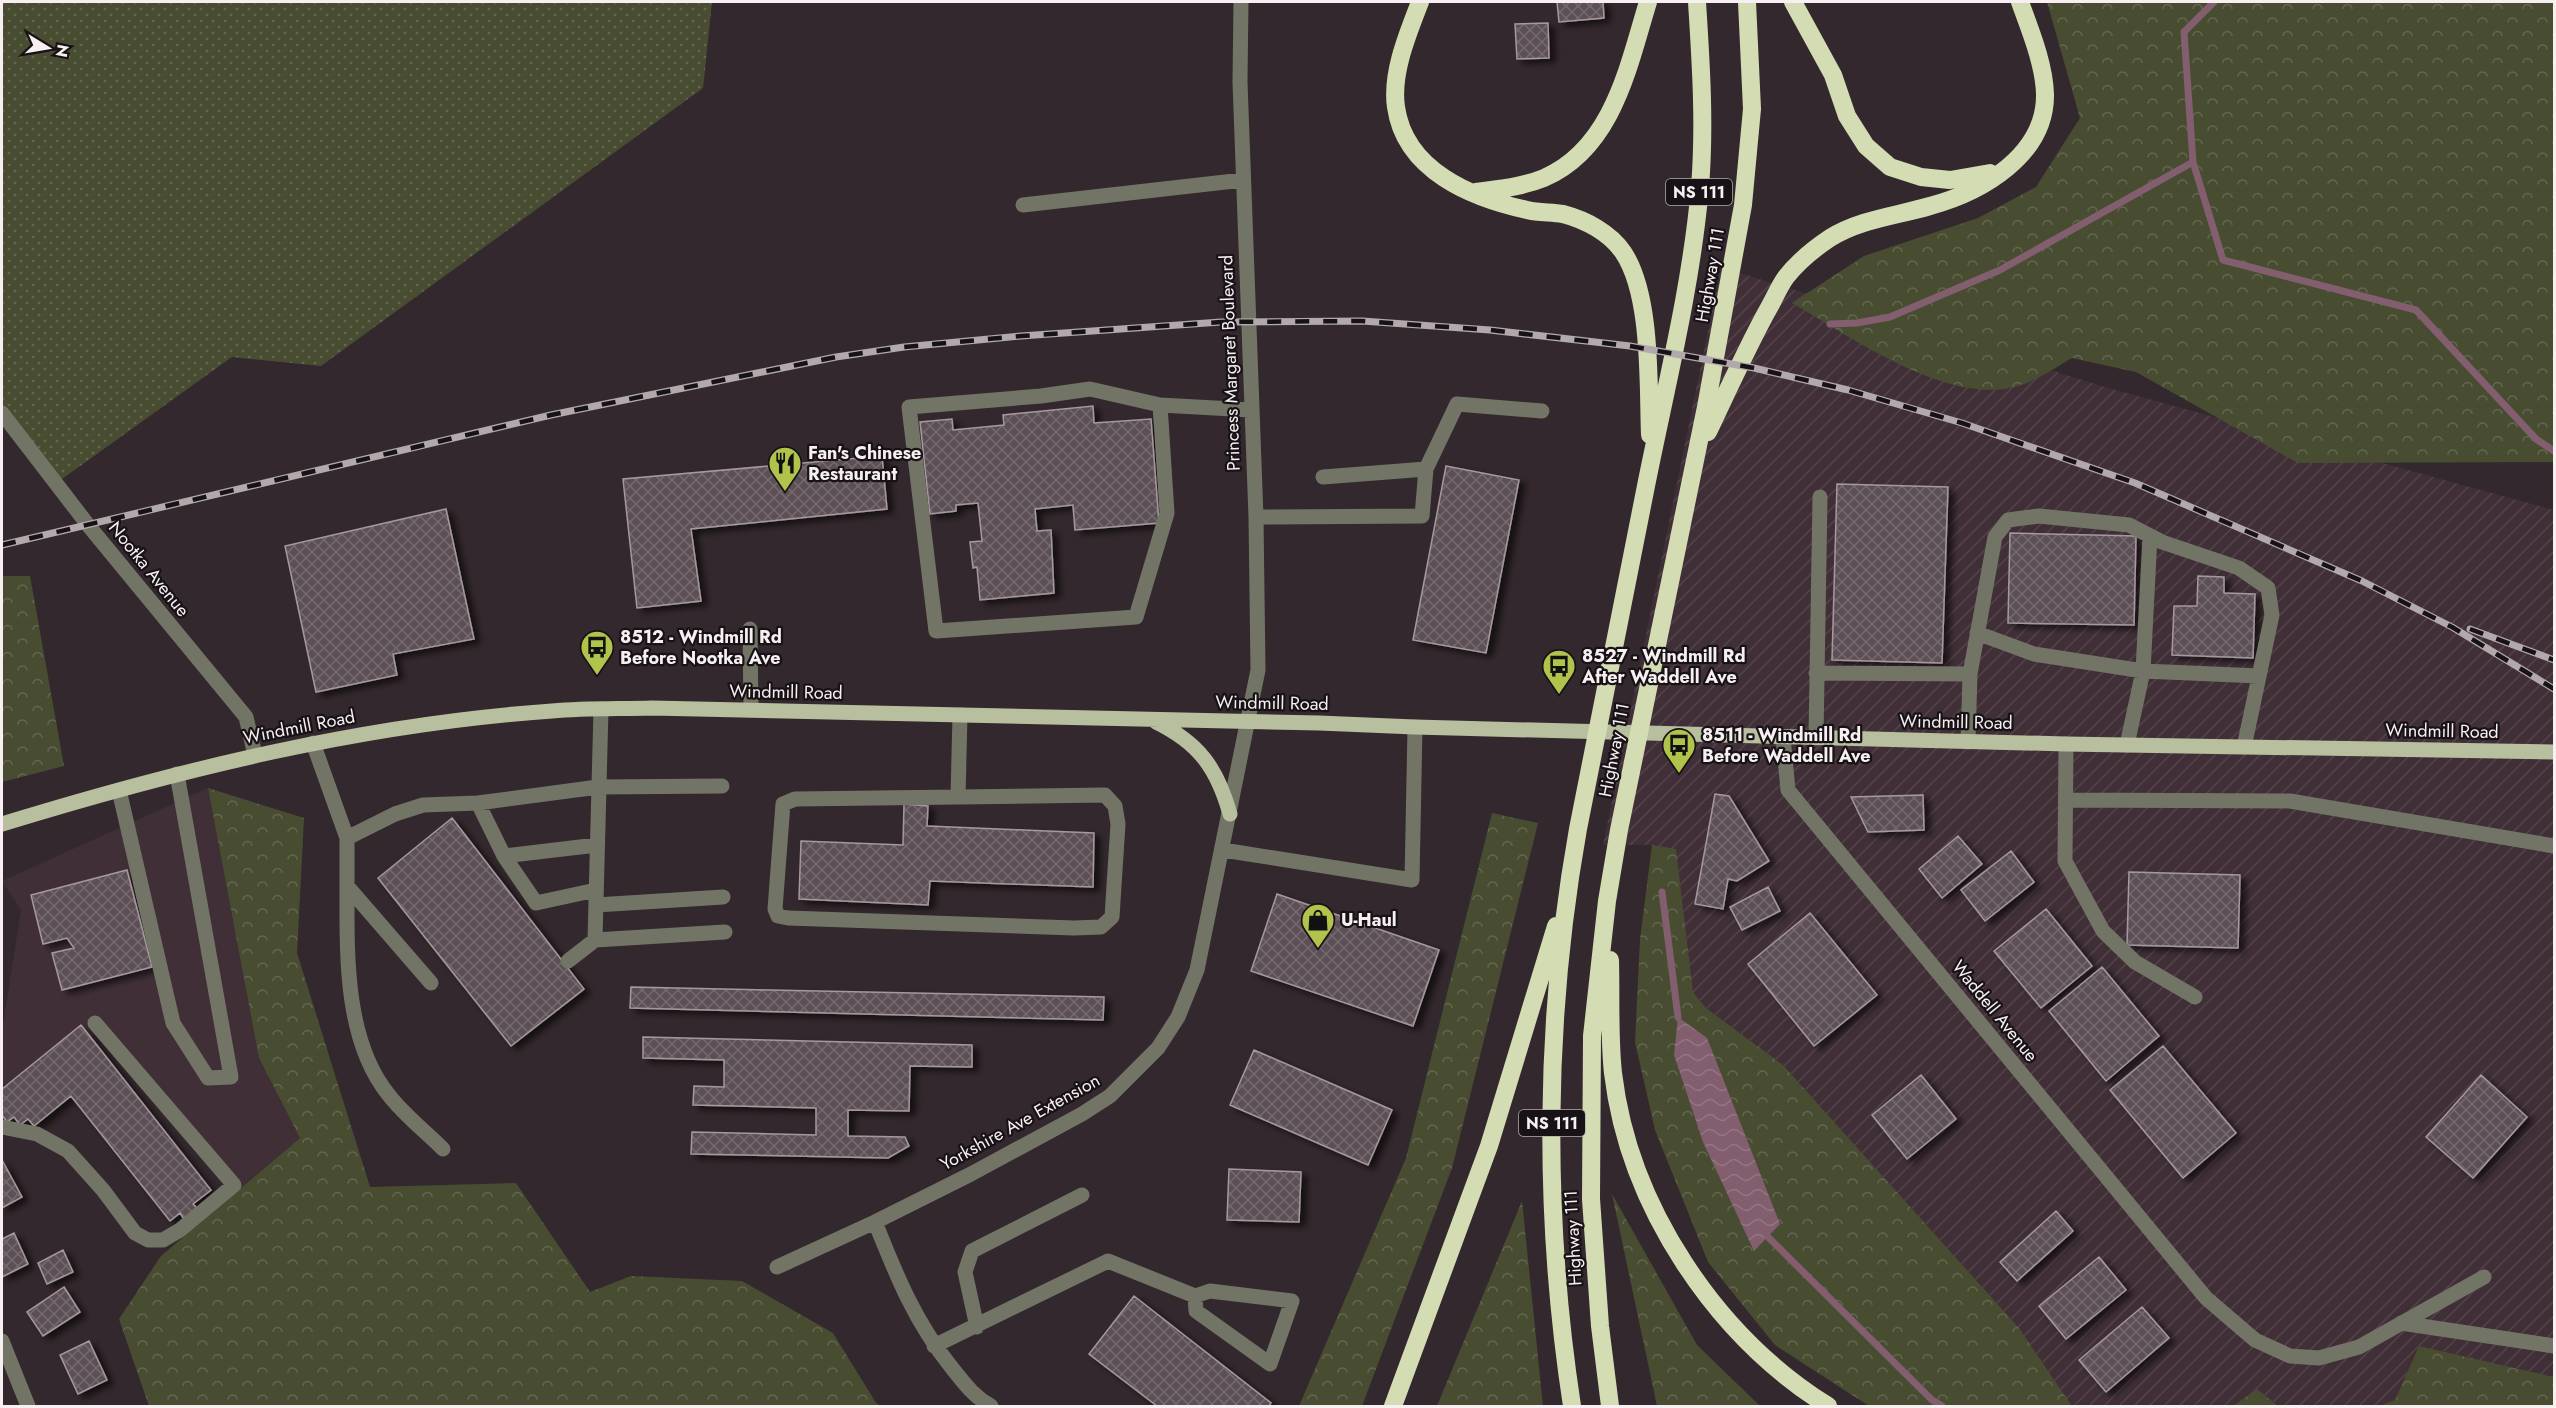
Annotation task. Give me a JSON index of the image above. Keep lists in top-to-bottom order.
{
  "streets": {
    "highway": ["NS 111", "Highway 111"],
    "main road": ["Windmill Road"],
    "street": [
      "Princess Margaret Boulevard",
      "Nootka Avenue",
      "Waddell Avenue",
      "Yorkshire Ave Extension"
    ]
  },
  "crossings": [
    ["Princess Margaret Boulevard", "Windmill Road"],
    ["Princess Margaret Boulevard", "Yorkshire Ave Extension"],
    ["Nootka Avenue", "Windmill Road"],
    ["Windmill Road", "Waddell Avenue"],
    ["Windmill Road", "Yorkshire Ave Extension"]
  ],
  "places": {
    "restaurant": ["Fan's Chinese Restaurant"],
    "bus stop": ["8512 - Windmill Rd Before Nootka Ave", "8527 - Windmill Rd After Waddell Ave", "8511 - Windmill Rd Before Waddell Ave"],
    "shop": ["U-Haul"]
  },
  "north": "right"
}
